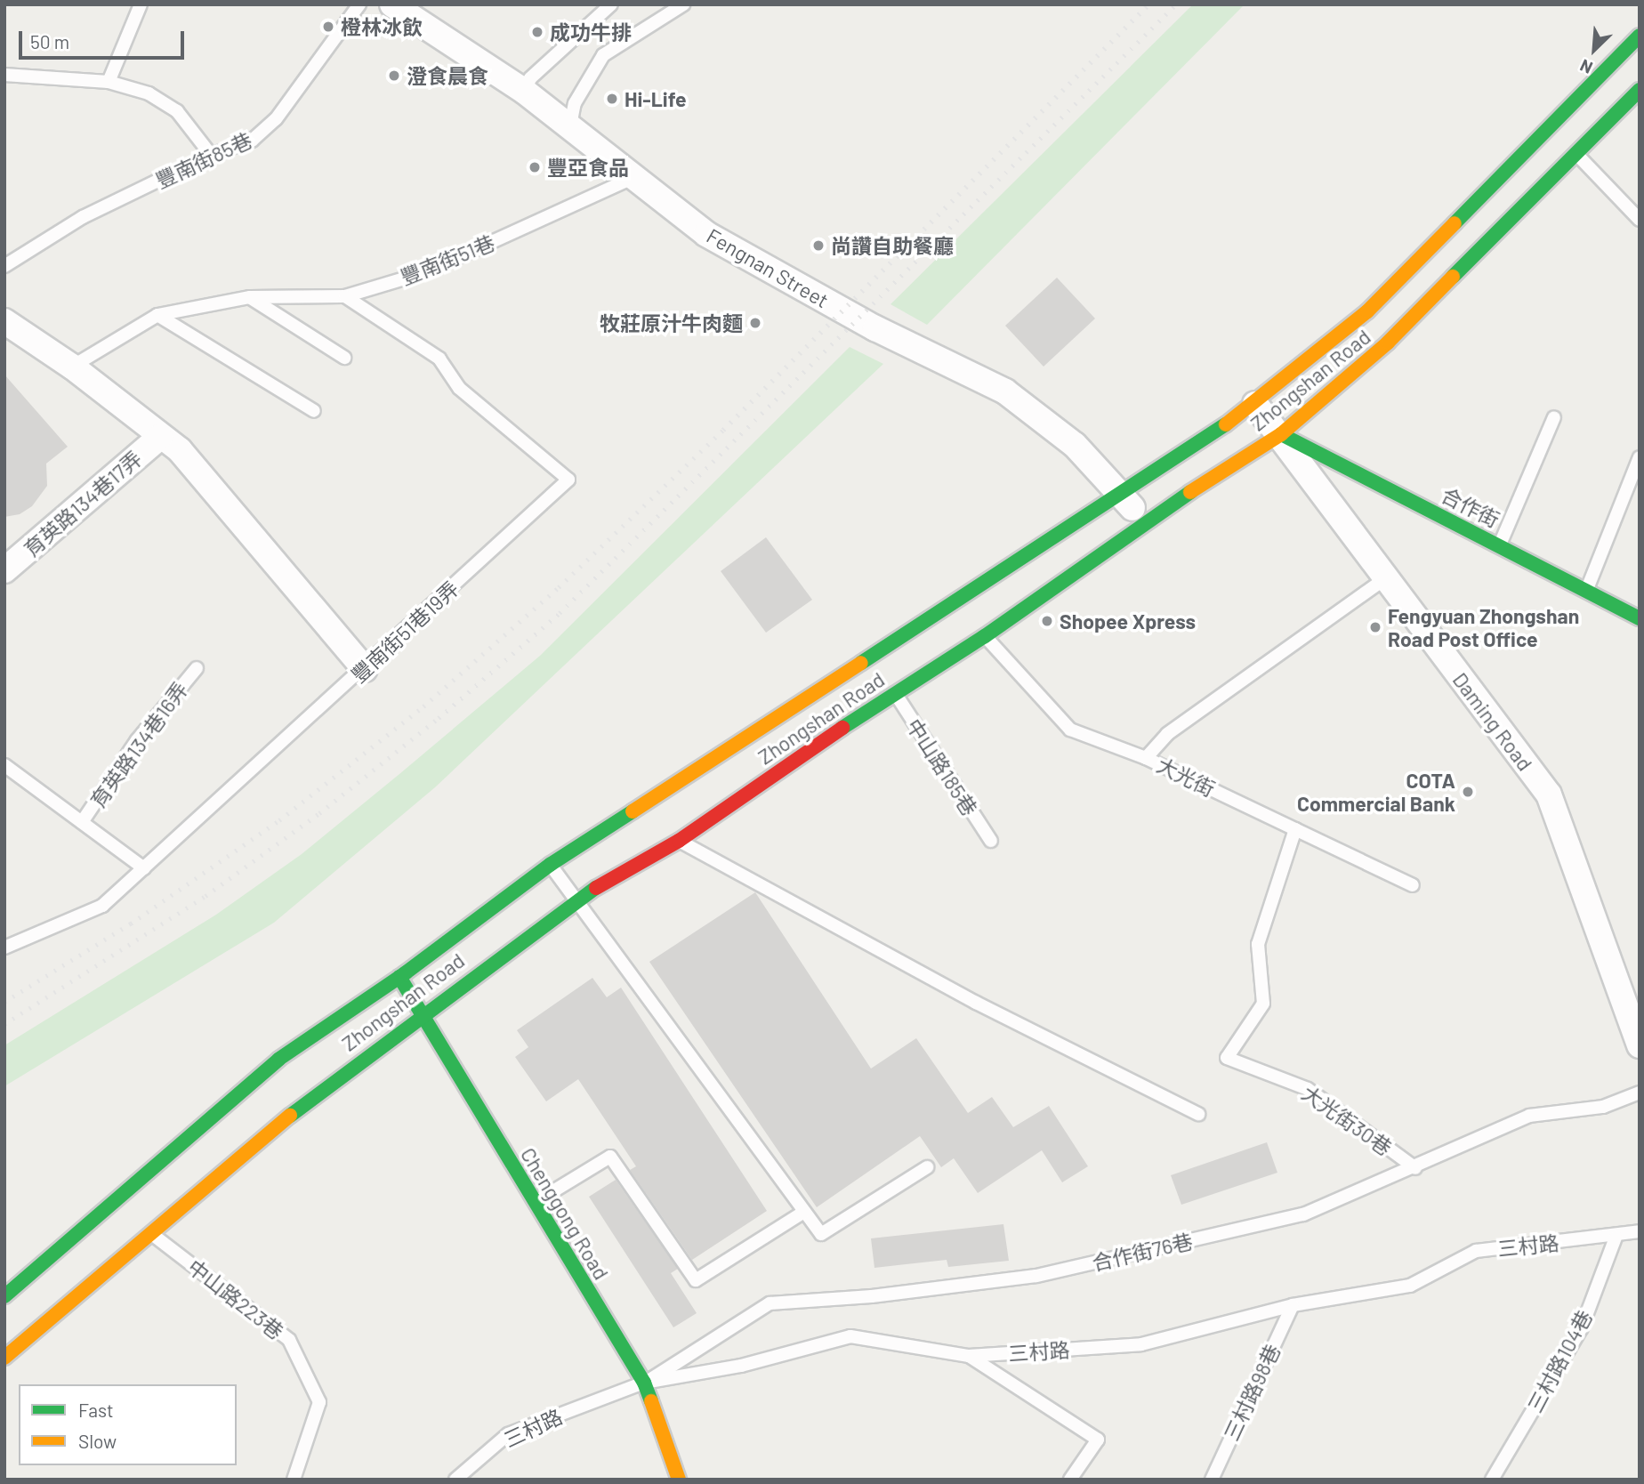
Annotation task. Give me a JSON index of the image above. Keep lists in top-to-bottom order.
{
  "streets": {
    "main road": ["Zhongshan Road", "合作街", "Chenggong Road"],
    "street": ["Fengnan Street", "育英路134巷17弄", "Daming Road"],
    "lane": [
      "豐南街85巷",
      "豐南街51巷",
      "豐南街51巷19弄",
      "育英路134巷16弄",
      "中山路185巷",
      "大光街",
      "大光街30巷",
      "三村路",
      "合作街76巷",
      "中山路223巷",
      "三村路104巷",
      "三村路98巷"
    ]
  },
  "crossings": [
    ["豐南街51巷", "Fengnan Street"],
    ["豐南街51巷", "豐南街51巷19弄"],
    ["Fengnan Street", "Zhongshan Road"],
    ["Zhongshan Road", "合作街"],
    ["Zhongshan Road", "Daming Road"],
    ["Zhongshan Road", "中山路185巷"],
    ["Zhongshan Road", "大光街"],
    ["Zhongshan Road", "Chenggong Road"],
    ["Zhongshan Road", "中山路223巷"],
    ["合作街", "Daming Road"],
    ["豐南街51巷19弄", "育英路134巷16弄"],
    ["大光街", "大光街30巷"],
    ["大光街30巷", "合作街76巷"],
    ["Chenggong Road", "三村路"],
    ["Chenggong Road", "合作街76巷"],
    ["三村路", "合作街76巷"],
    ["三村路", "三村路104巷"],
    ["三村路", "三村路98巷"]
  ],
  "places": [
    "橙林冰飲",
    "成功牛排",
    "澄食晨食",
    "Hi-Life",
    "豐亞食品",
    "尚讚自助餐廳",
    "牧莊原汁牛肉麵",
    "Shopee Xpress",
    "Fengyuan Zhongshan Road Post Office",
    "COTA Commercial Bank"
  ],
  "legend": ["Fast", "Slow"],
  "scale_bar": "50 m",
  "north": "bottom left"
}
